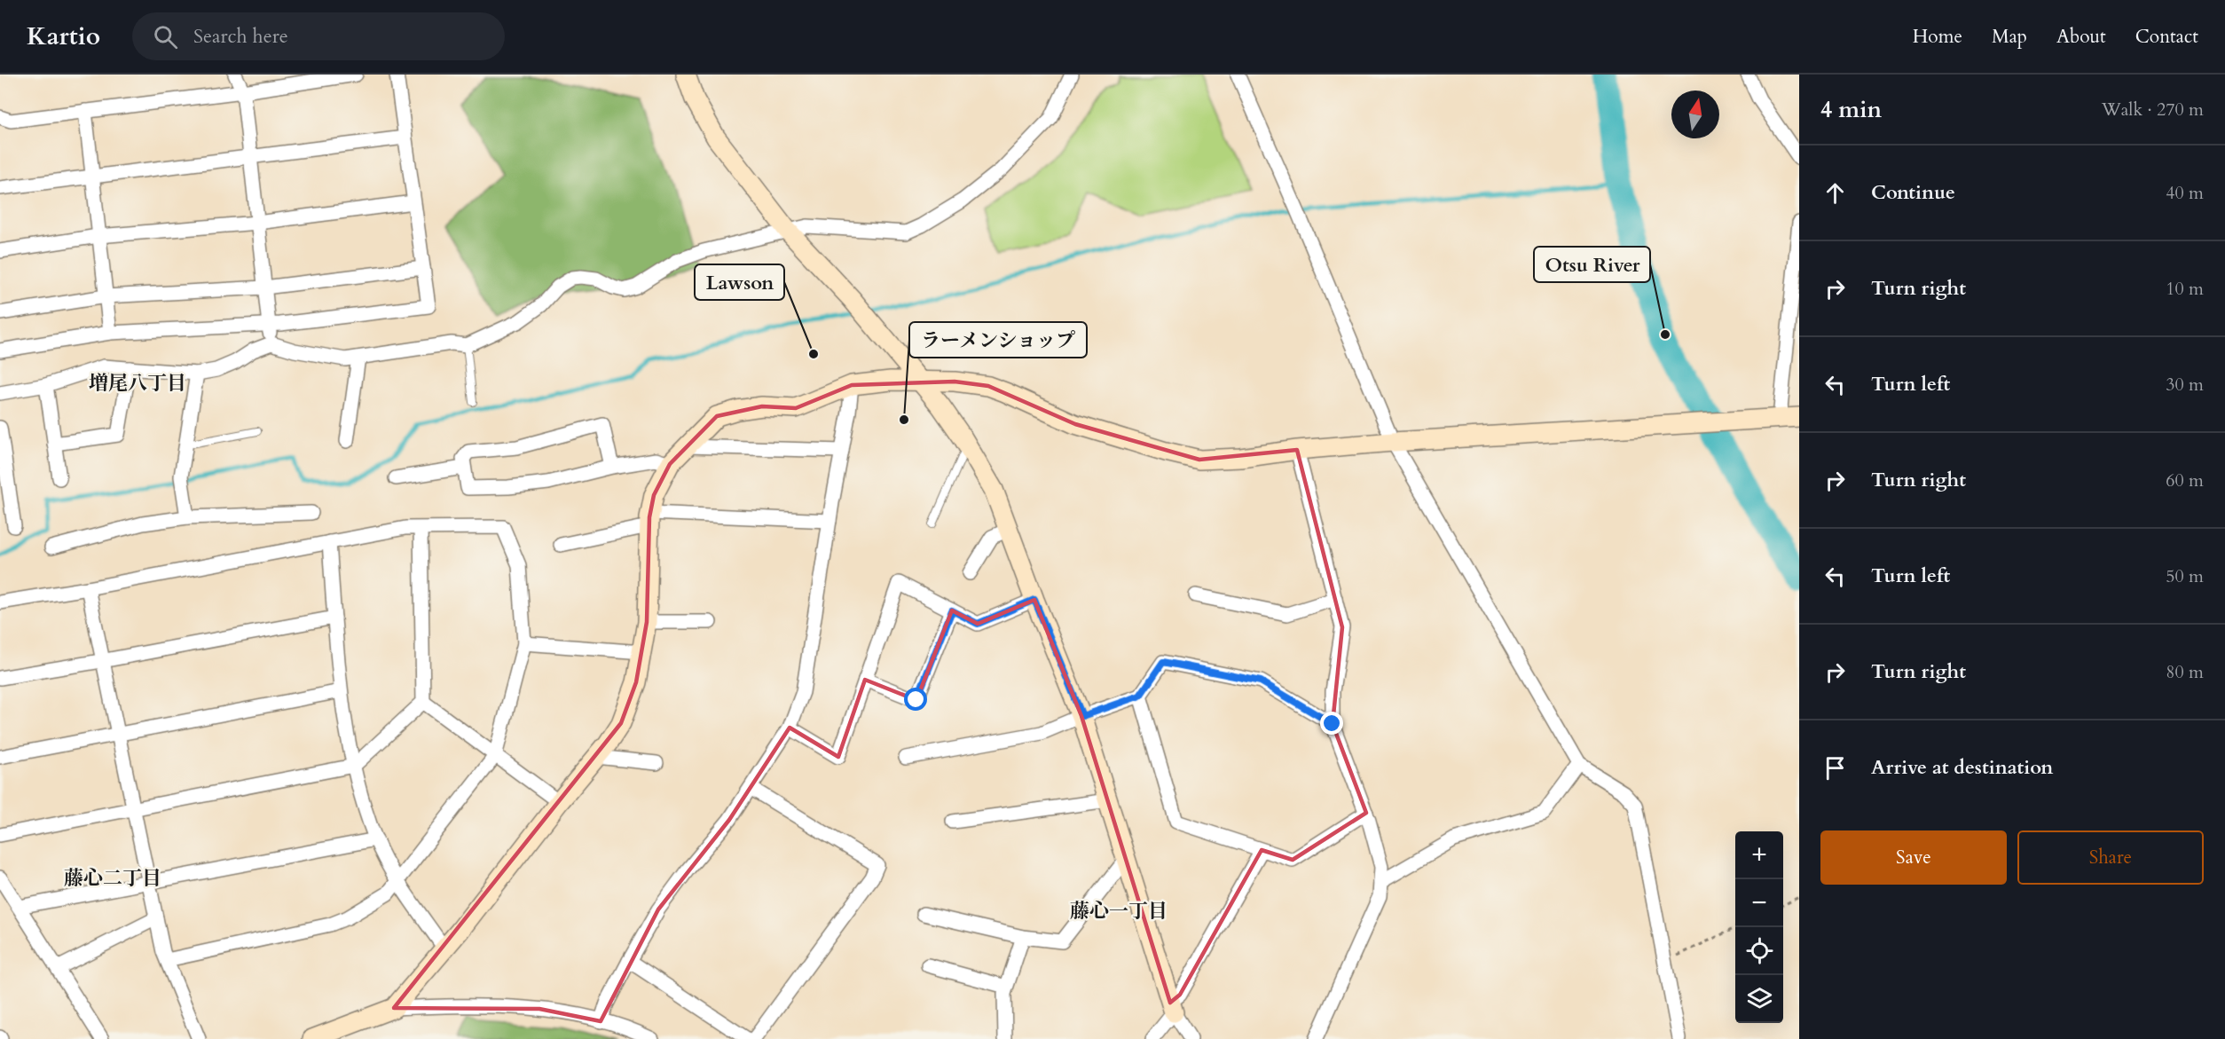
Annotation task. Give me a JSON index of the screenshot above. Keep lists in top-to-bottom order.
{
  "districts": ["増尾八丁目", "藤心二丁目", "藤心一丁目"],
  "places": ["Otsu River", "Lawson", "ラーメンショップ"],
  "north": "top",
  "page": {
    "header": "Kartio",
    "search": "Search here",
    "nav": [
      "Home",
      "Map",
      "About",
      "Contact"
    ],
    "heading": ["4 min", "Walk · 270 m"],
    "list": [
      ["Continue", "40 m"],
      ["Turn right", "10 m"],
      ["Turn left", "30 m"],
      ["Turn right", "60 m"],
      ["Turn left", "50 m"],
      ["Turn right", "80 m"],
      "Arrive at destination"
    ],
    "buttons": ["Save", "Share"],
    "map_buttons": ["+", "−"]
  }
}
